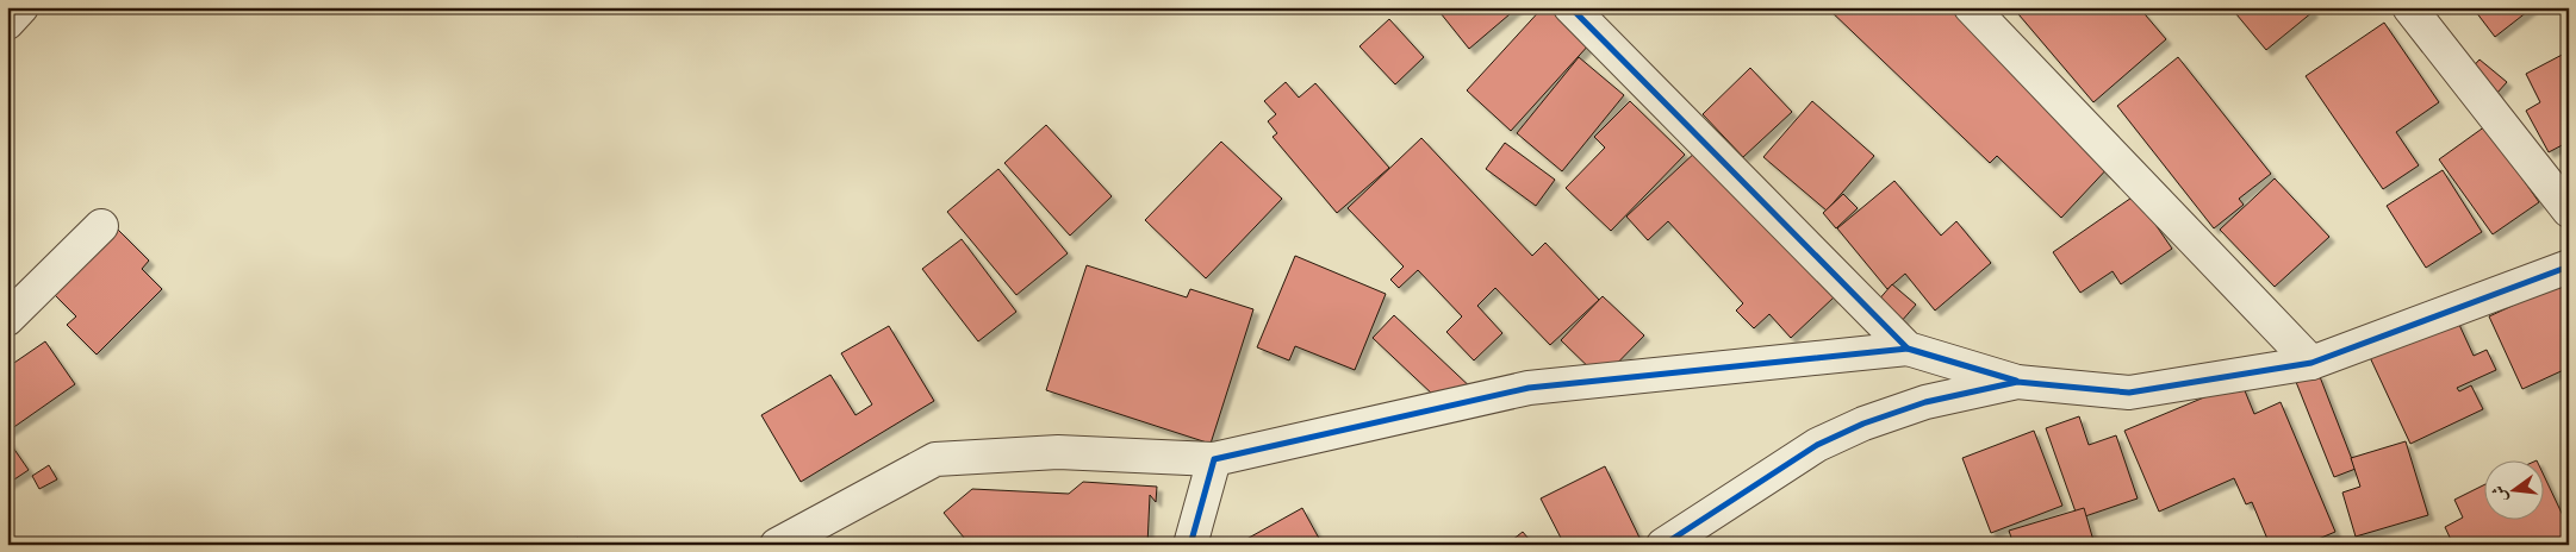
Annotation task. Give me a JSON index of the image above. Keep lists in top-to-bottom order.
{
  "north": "left"
}
